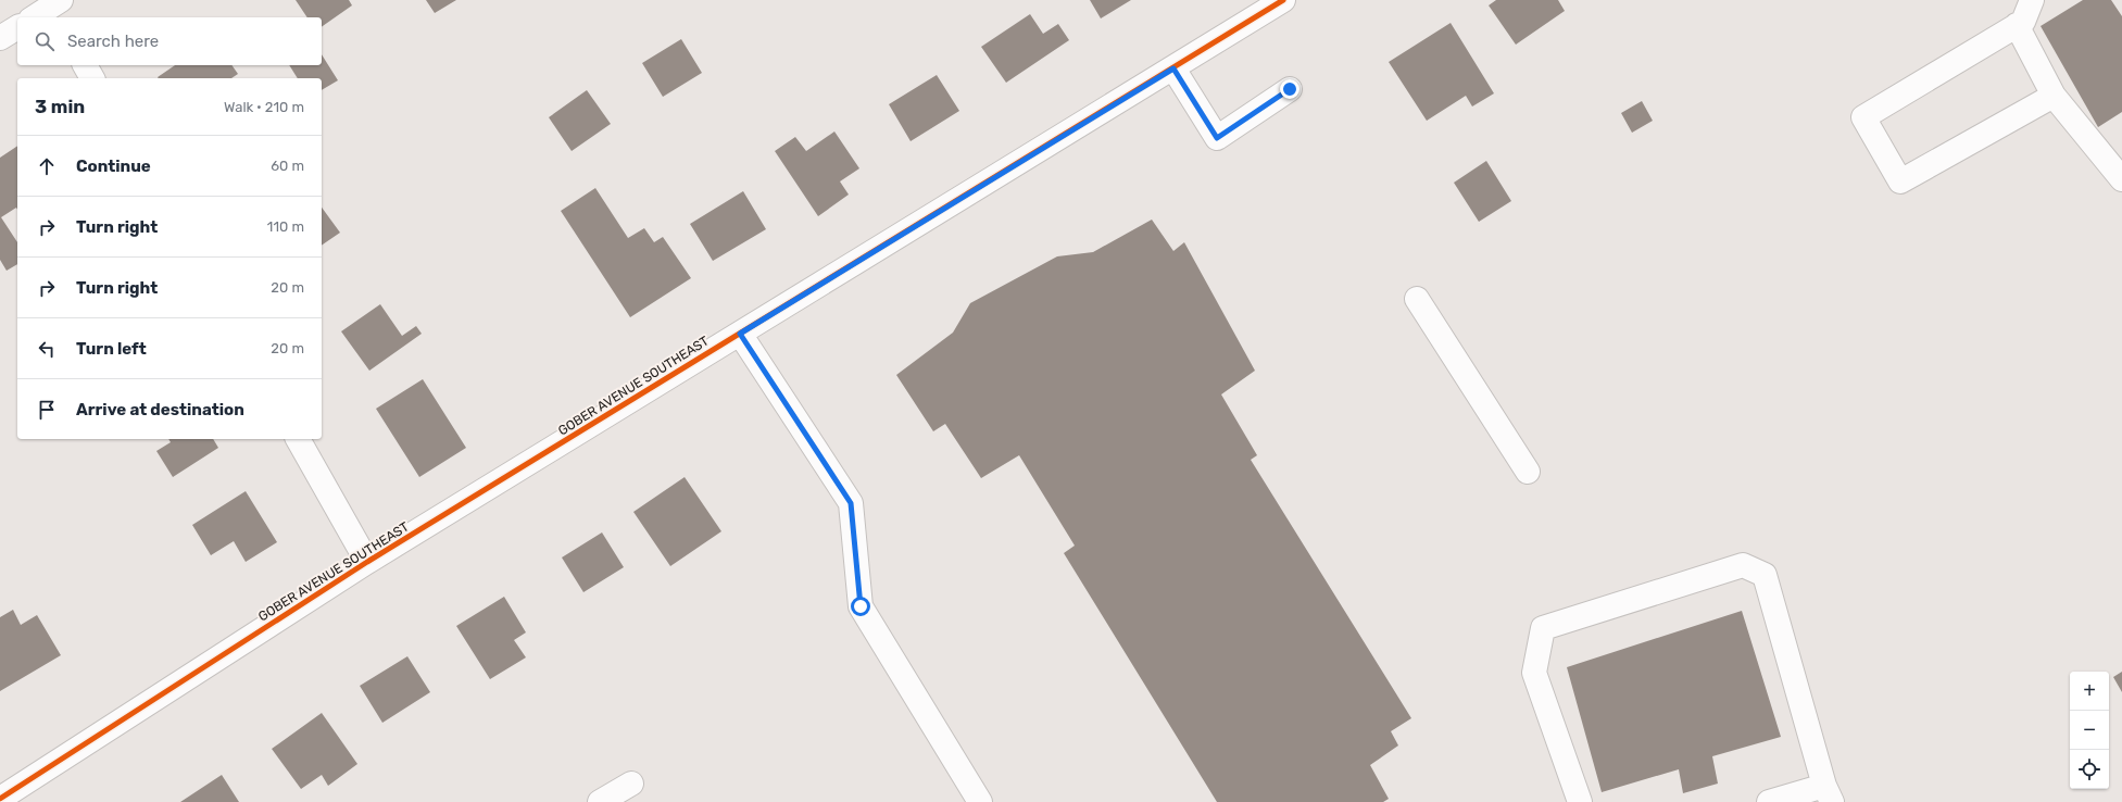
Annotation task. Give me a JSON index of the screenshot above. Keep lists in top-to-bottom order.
{
  "streets": {
    "street": ["GOBER AVENUE SOUTHEAST"]
  },
  "page": {
    "search": "Search here",
    "heading": ["3 min", "Walk · 210 m"],
    "list": [
      ["Continue", "60 m"],
      ["Turn right", "110 m"],
      ["Turn right", "20 m"],
      ["Turn left", "20 m"],
      "Arrive at destination"
    ],
    "map_buttons": ["+", "−"]
  }
}
